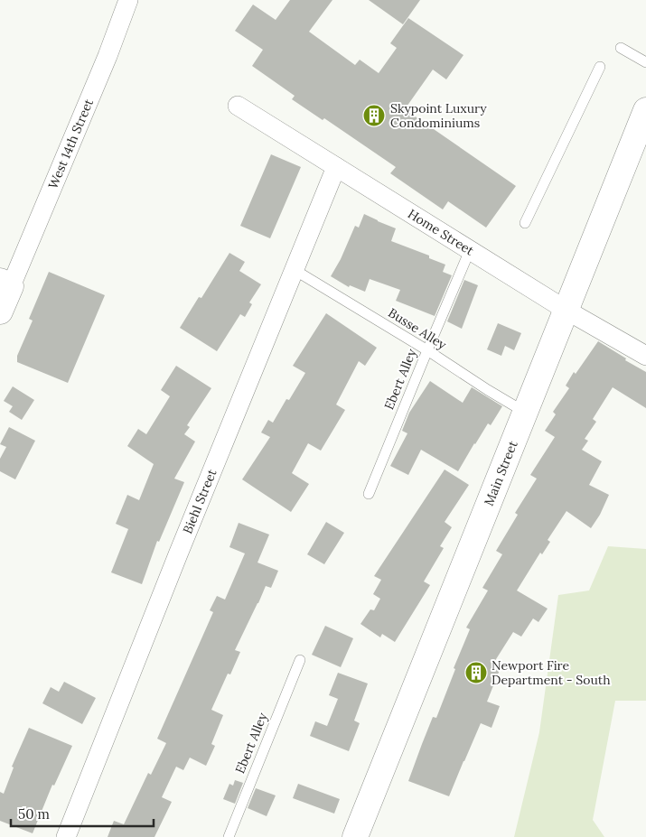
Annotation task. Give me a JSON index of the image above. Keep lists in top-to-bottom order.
{
  "streets": {
    "street": [
      "West 14th Street",
      "Home Street",
      "Main Street",
      "Biehl Street"
    ],
    "lane": ["Busse Alley", "Ebert Alley"]
  },
  "crossings": [
    ["Home Street", "Ebert Alley"],
    ["Home Street", "Main Street"],
    ["Home Street", "Biehl Street"],
    ["Busse Alley", "Ebert Alley"],
    ["Busse Alley", "Main Street"],
    ["Busse Alley", "Biehl Street"]
  ],
  "places": {
    "building": ["Skypoint Luxury Condominiums", "Newport Fire Department - South"]
  },
  "scale_bar": "50 m"
}
